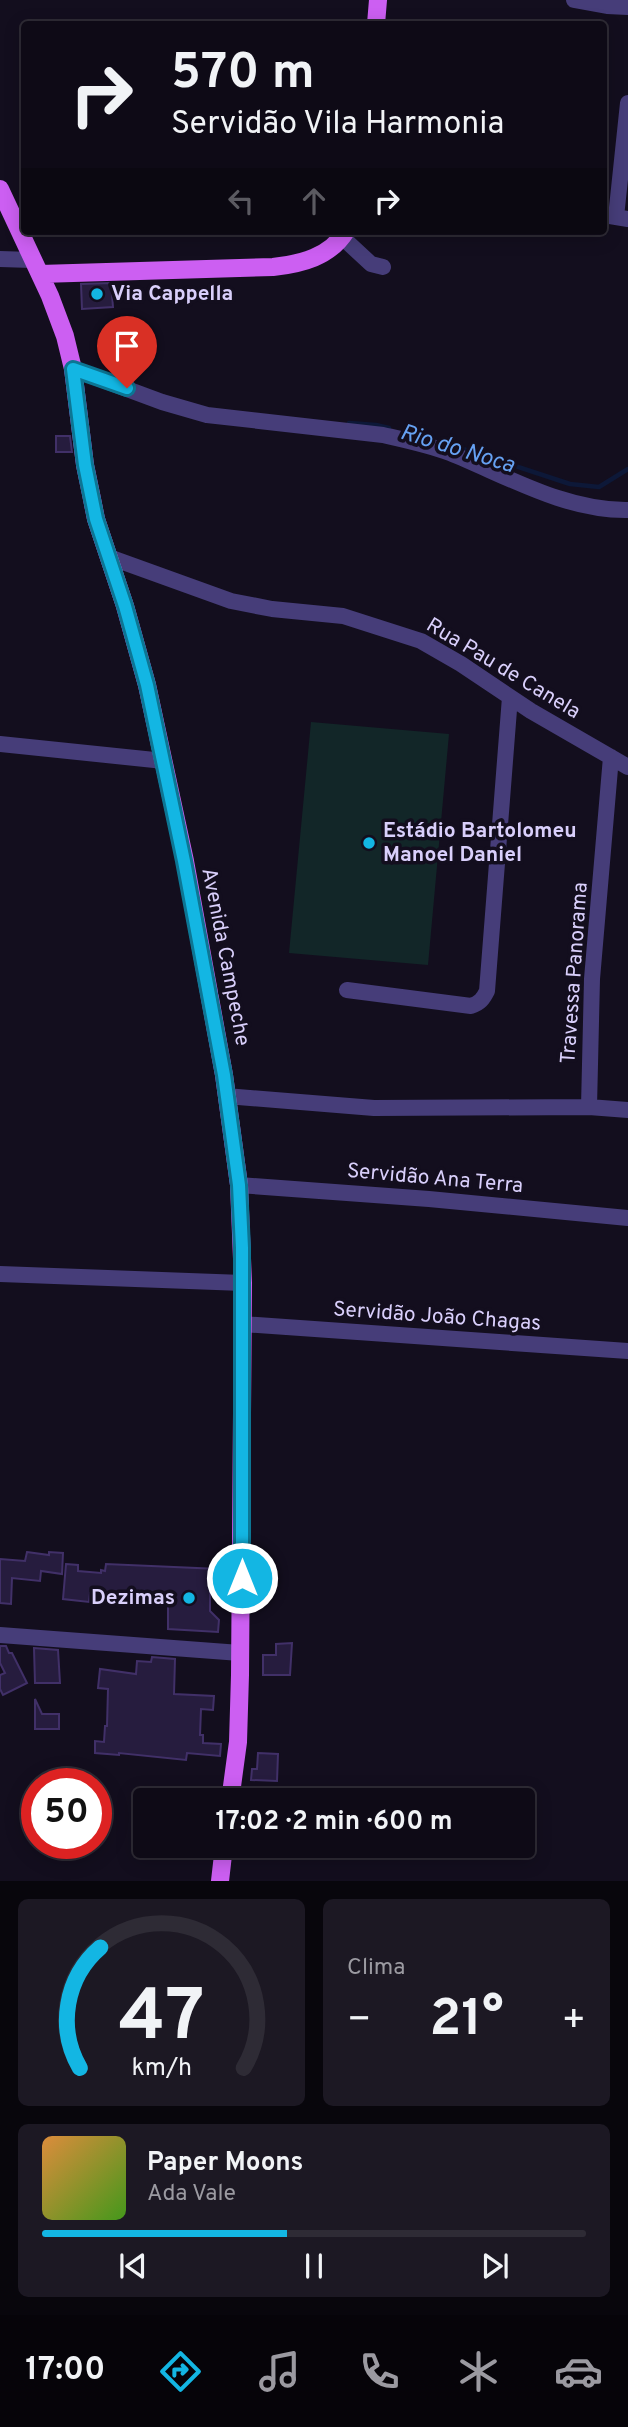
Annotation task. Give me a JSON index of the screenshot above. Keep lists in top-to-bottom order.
{
  "streets": {
    "main road": ["Avenida Campeche"],
    "street": [
      "Rua Pau de Canela",
      "Travessa Panorama",
      "Servidão Ana Terra",
      "Servidão João Chagas"
    ]
  },
  "crossings": [
    ["Rua Pau de Canela", "Avenida Campeche"],
    ["Rua Pau de Canela", "Travessa Panorama"],
    ["Avenida Campeche", "Servidão Ana Terra"],
    ["Avenida Campeche", "Servidão João Chagas"]
  ],
  "water": ["Rio do Noca"],
  "places": ["Via Cappella", "Estádio Bartolomeu Manoel Daniel", "Dezimas"],
  "page": {
    "turn": ["570 m", "Servidão Vila Harmonia"],
    "limit": "50",
    "trip": "17:02 · 2 min · 600 m",
    "tile": "Clima",
    "heat": ["−", "21°", "+"],
    "song": ["Paper Moons", "Ada Vale"],
    "tabs": "17:00",
    "gauge": ["47", "km/h"]
  }
}
